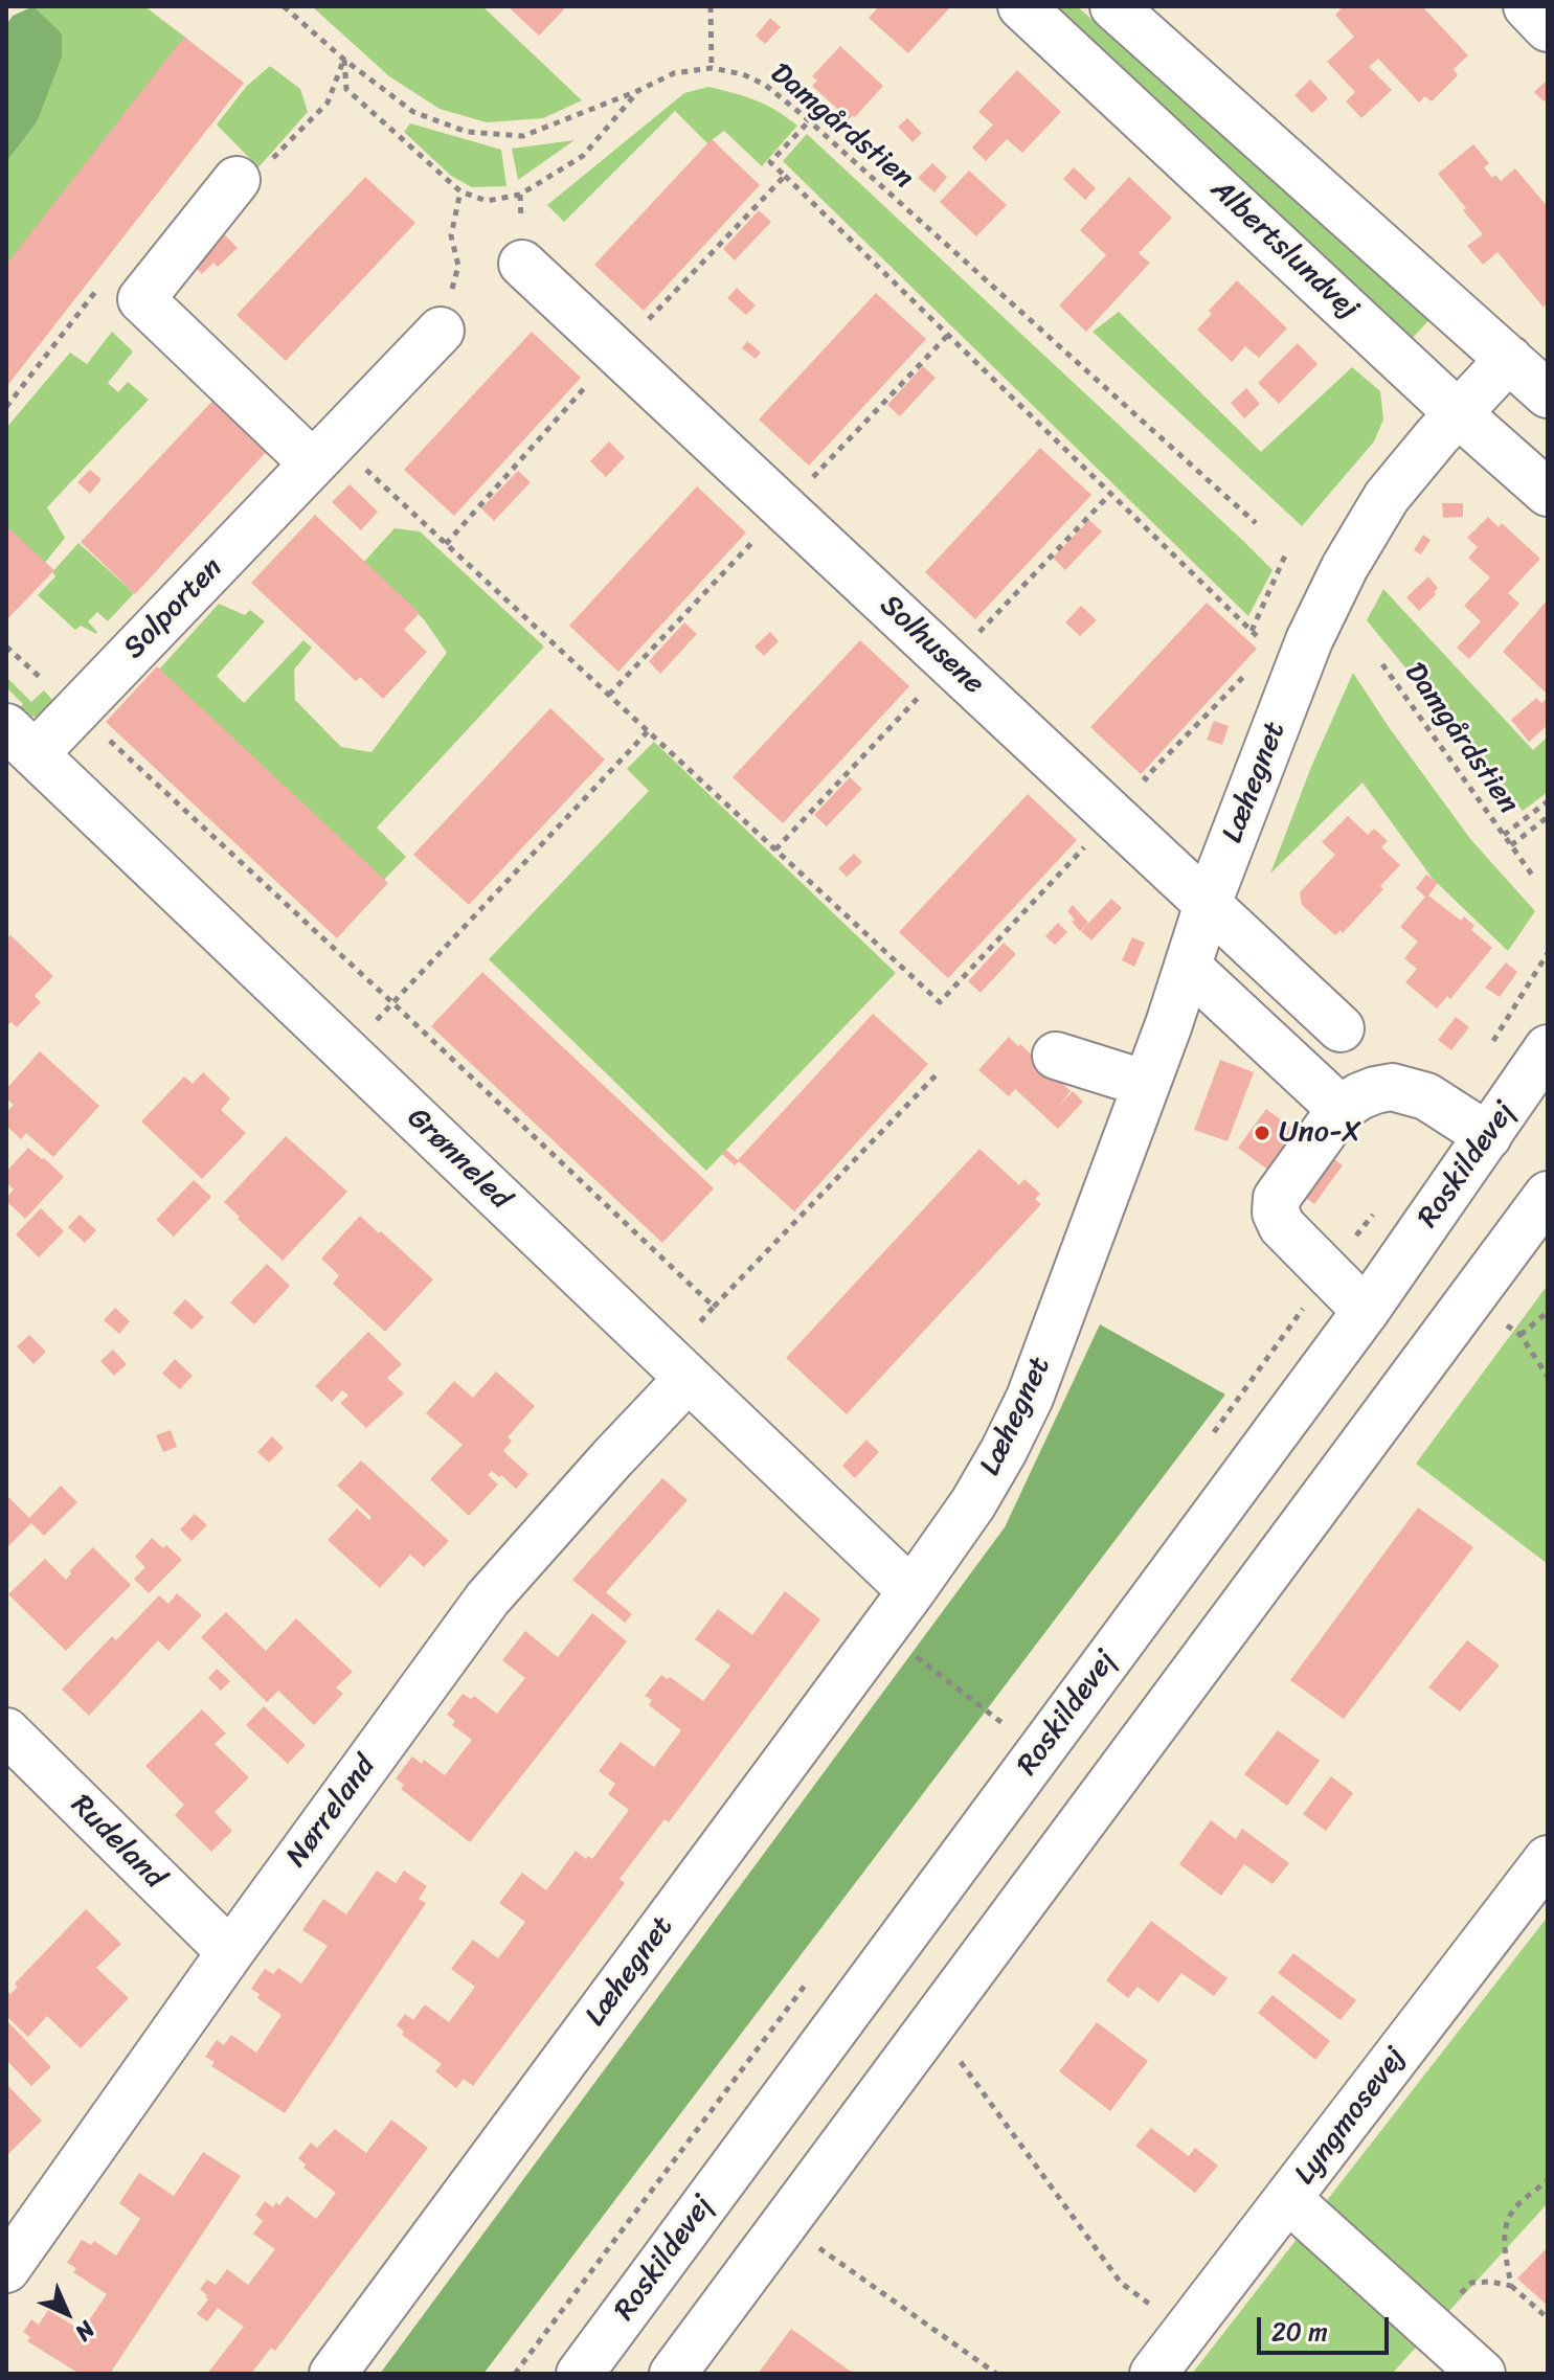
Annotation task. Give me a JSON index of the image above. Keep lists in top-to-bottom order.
{
  "streets": {
    "street": [
      "Albertslundvej",
      "Solporten",
      "Solhusene",
      "Læhegnet",
      "Grønneled",
      "Roskildevej",
      "Nørreland",
      "Rudeland",
      "Lyngmosevej"
    ],
    "path": ["Damgårdstien"]
  },
  "crossings": [
    ["Albertslundvej", "Læhegnet"],
    ["Solporten", "Grønneled"],
    ["Solhusene", "Læhegnet"],
    ["Læhegnet", "Grønneled"],
    ["Grønneled", "Nørreland"],
    ["Nørreland", "Rudeland"]
  ],
  "places": ["Uno-X"],
  "scale_bar": "20 m",
  "north": "bottom right"
}
